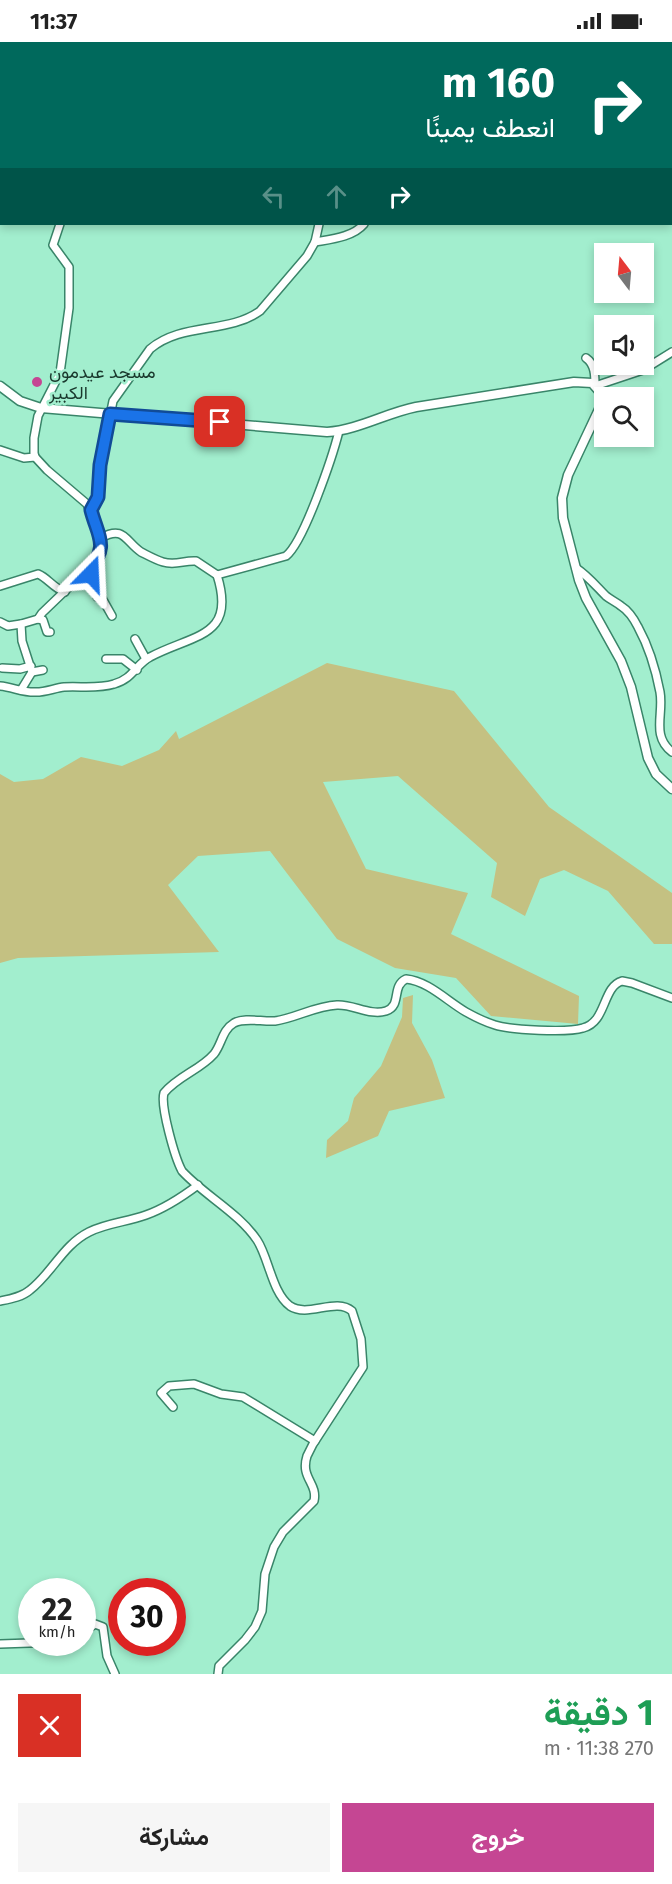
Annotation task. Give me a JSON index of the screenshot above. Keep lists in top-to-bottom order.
{
  "places": ["مسجد عيدمون الكبير"],
  "north": "top",
  "page": {
    "status": "11:37",
    "turn": ["160 m", "انعطف يمينًا"],
    "speed": "22 km/h",
    "limit": "30",
    "heading": ["1 دقيقة", "270 m · 11:38"],
    "buttons": ["خروج", "مشاركة"]
  }
}
